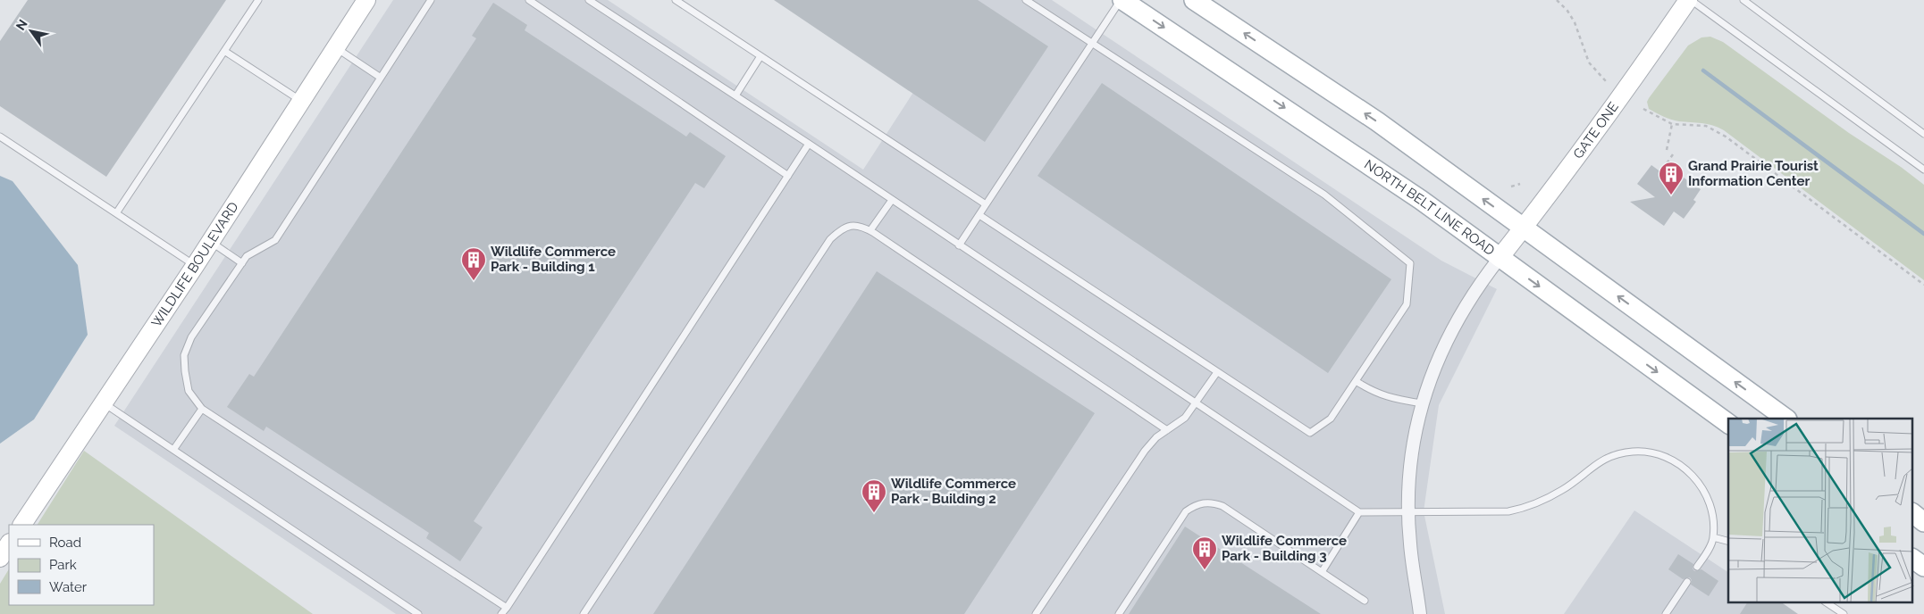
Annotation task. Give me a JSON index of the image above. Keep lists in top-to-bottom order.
{
  "streets": {
    "main road": ["NORTH BELT LINE ROAD"],
    "street": ["GATE ONE", "WILDLIFE BOULEVARD"]
  },
  "crossings": [
    ["GATE ONE", "NORTH BELT LINE ROAD"]
  ],
  "places": {
    "building": [
      "Grand Prairie Tourist Information Center",
      "Wildlife Commerce Park - Building 1",
      "Wildlife Commerce Park - Building 2",
      "Wildlife Commerce Park - Building 3"
    ]
  },
  "legend": ["Road", "Park", "Water"],
  "north": "top left"
}
